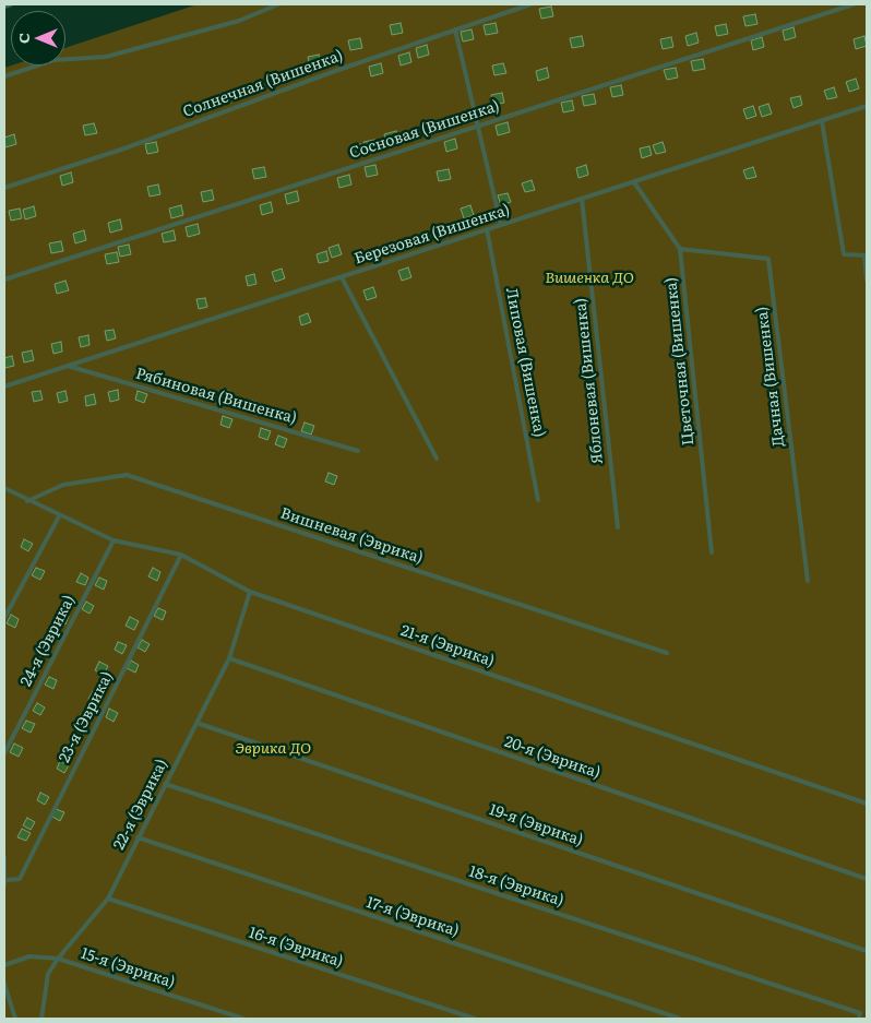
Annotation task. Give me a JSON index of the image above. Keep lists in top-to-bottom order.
{
  "streets": {
    "lane": [
      "Солнечная (Вишенка)",
      "Сосновая (Вишенка)",
      "Березовая (Вишенка)",
      "Цветочная (Вишенка)",
      "Липовая (Вишенка)",
      "Дачная (Вишенка)",
      "Яблоневая (Вишенка)",
      "Рябиновая (Вишенка)",
      "Вишневая (Эврика)",
      "24-я (Эврика)",
      "21-я (Эврика)",
      "23-я (Эврика)",
      "20-я (Эврика)",
      "22-я (Эврика)",
      "19-я (Эврика)",
      "18-я (Эврика)",
      "17-я (Эврика)",
      "16-я (Эврика)",
      "15-я (Эврика)"
    ]
  },
  "crossings": [
    ["Березовая (Вишенка)", "Цветочная (Вишенка)"],
    ["Березовая (Вишенка)", "Липовая (Вишенка)"],
    ["Березовая (Вишенка)", "Яблоневая (Вишенка)"],
    ["Березовая (Вишенка)", "Рябиновая (Вишенка)"],
    ["Цветочная (Вишенка)", "Дачная (Вишенка)"],
    ["Вишневая (Эврика)", "21-я (Эврика)"],
    ["24-я (Эврика)", "21-я (Эврика)"],
    ["21-я (Эврика)", "23-я (Эврика)"],
    ["21-я (Эврика)", "22-я (Эврика)"],
    ["20-я (Эврика)", "22-я (Эврика)"],
    ["22-я (Эврика)", "19-я (Эврика)"],
    ["22-я (Эврика)", "18-я (Эврика)"],
    ["22-я (Эврика)", "17-я (Эврика)"],
    ["22-я (Эврика)", "16-я (Эврика)"],
    ["22-я (Эврика)", "15-я (Эврика)"]
  ],
  "parks": ["Вишенка ДО", "Эврика ДО"],
  "north": "left"
}
